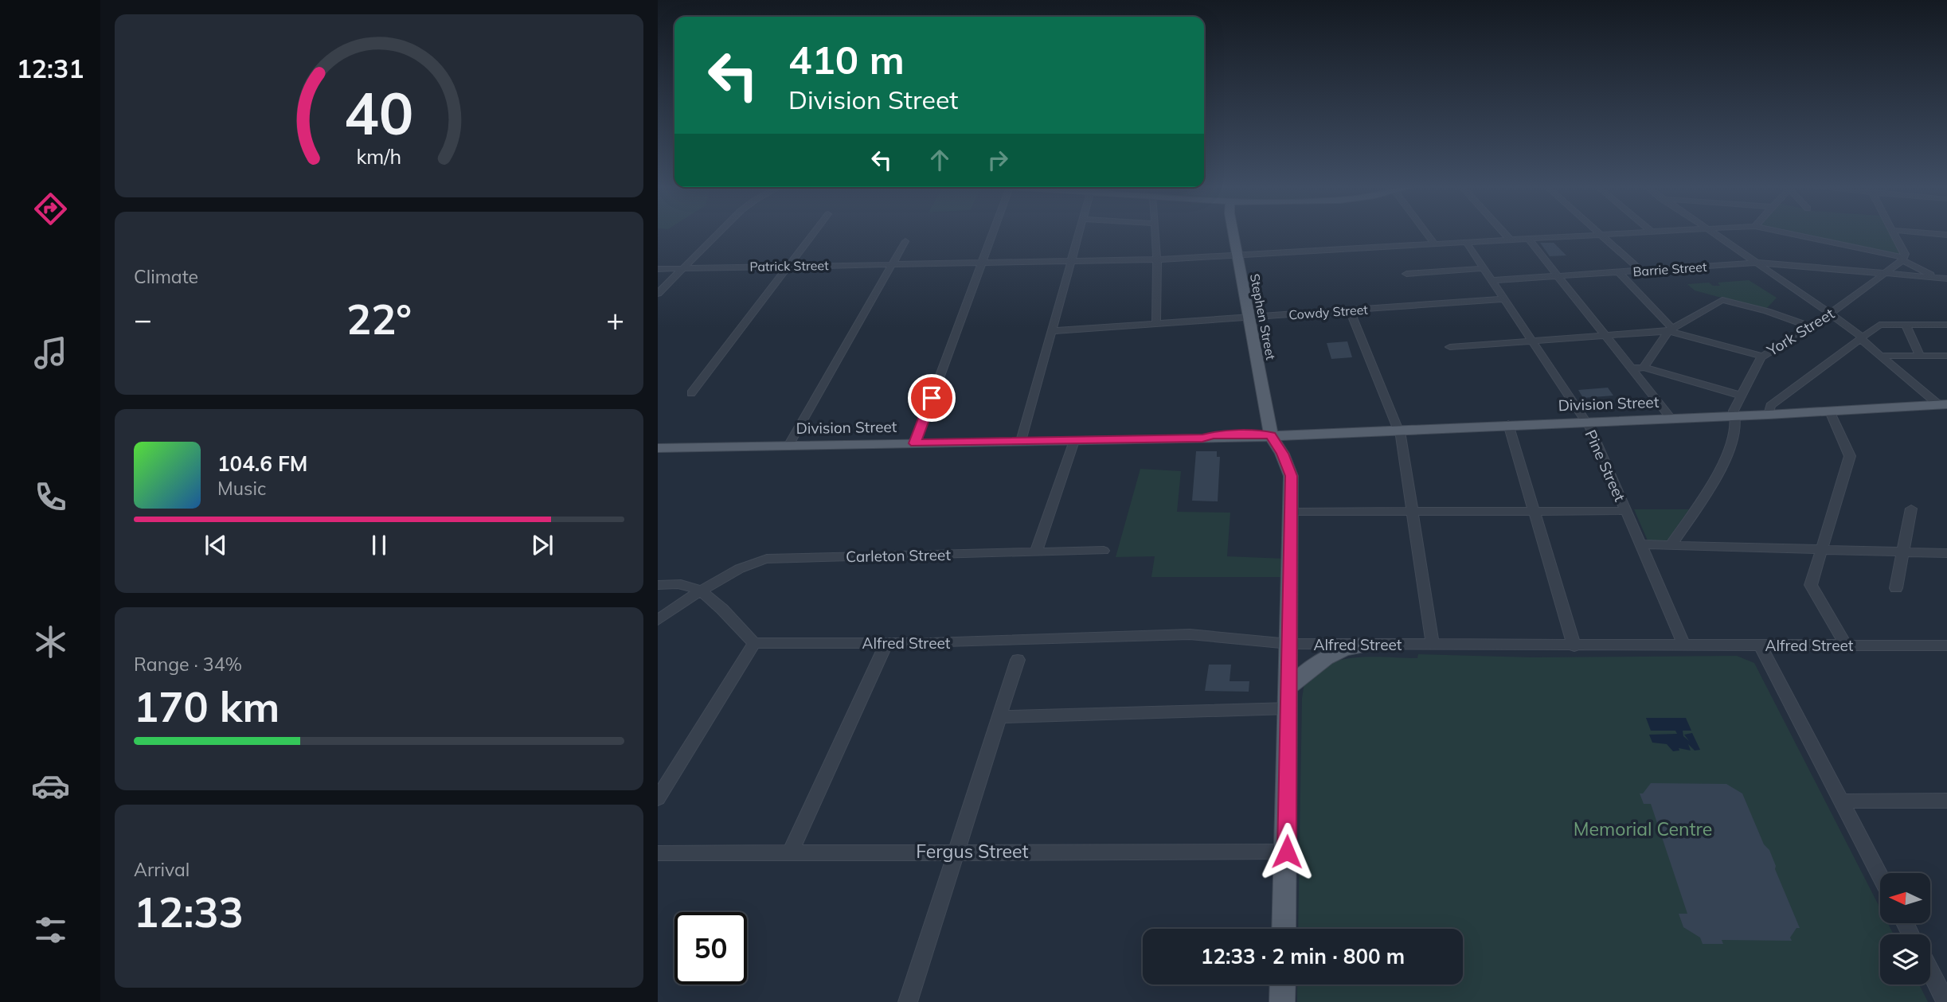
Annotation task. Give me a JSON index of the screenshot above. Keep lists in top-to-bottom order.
{
  "streets": {
    "main road": ["Stephen Street", "Division Street"],
    "street": [
      "Patrick Street",
      "Barrie Street",
      "Cowdy Street",
      "York Street",
      "Pine Street",
      "Carleton Street",
      "Alfred Street",
      "Fergus Street"
    ]
  },
  "crossings": [
    ["Patrick Street", "Barrie Street"],
    ["Patrick Street", "Stephen Street"],
    ["Patrick Street", "York Street"],
    ["Patrick Street", "Pine Street"],
    ["Barrie Street", "York Street"],
    ["Barrie Street", "Pine Street"],
    ["Cowdy Street", "Stephen Street"],
    ["Cowdy Street", "Pine Street"],
    ["Stephen Street", "Division Street"],
    ["York Street", "Division Street"],
    ["Division Street", "Pine Street"],
    ["Pine Street", "Alfred Street"]
  ],
  "parks": ["Memorial Centre"],
  "north": "left",
  "page": {
    "tabs": "12:31",
    "turn": ["410 m", "Division Street"],
    "tile": [
      "Climate",
      ["Range · 34%", "170 km"],
      ["Arrival", "12:33"]
    ],
    "heat": ["−", "22°", "+"],
    "song": ["104.6 FM", "Music"],
    "limit": "50",
    "trip": "12:33 · 2 min · 800 m",
    "gauge": ["40", "km/h"]
  }
}
